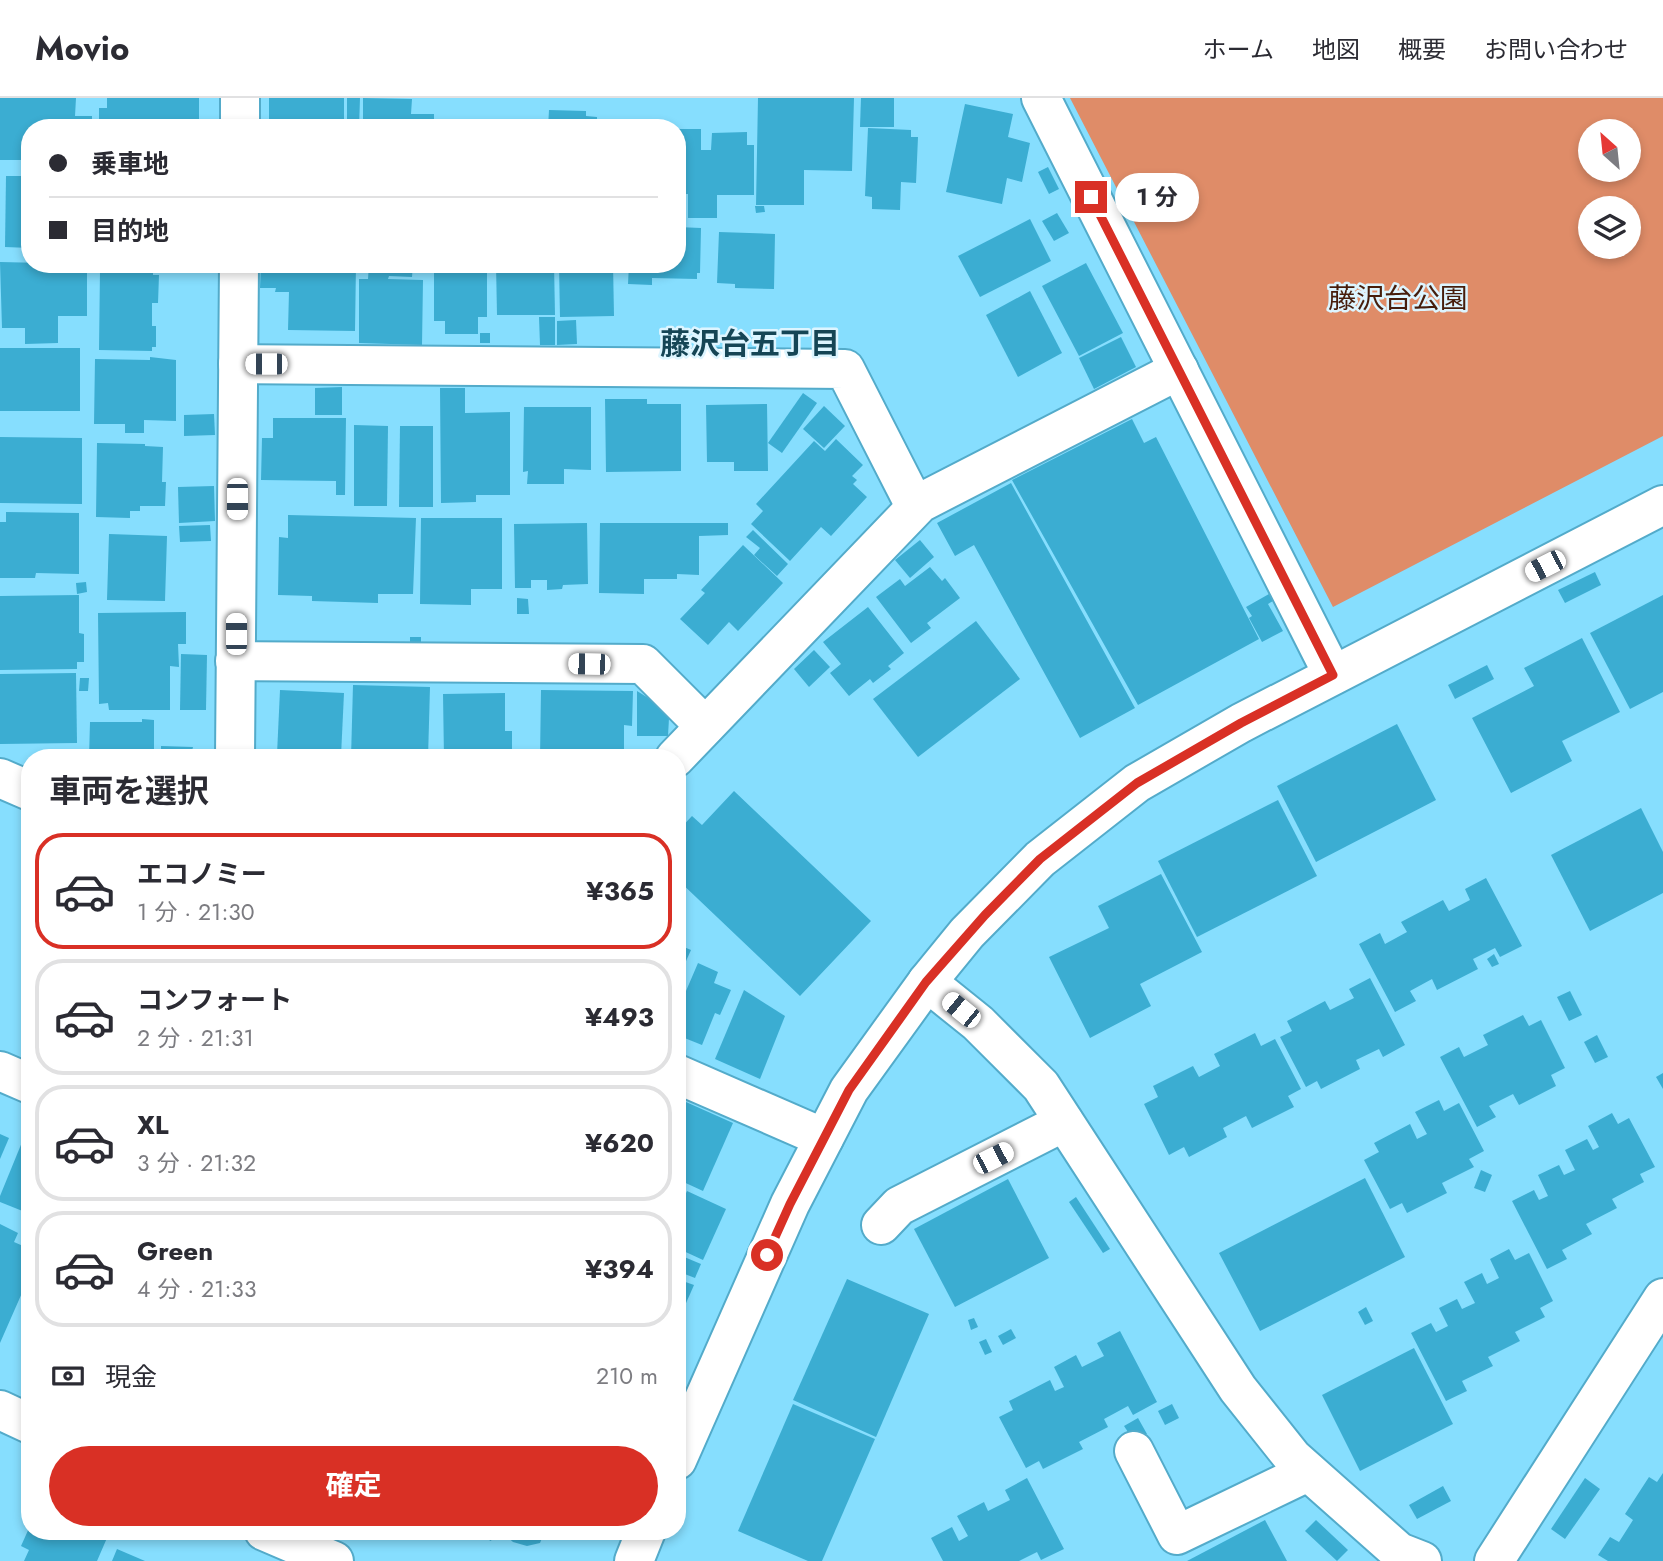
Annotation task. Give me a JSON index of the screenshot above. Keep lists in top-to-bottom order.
{
  "districts": ["藤沢台五丁目"],
  "parks": ["藤沢台公園"],
  "north": "top left",
  "page": {
    "header": "Movio",
    "nav": [
      "ホーム",
      "地図",
      "概要",
      "お問い合わせ"
    ],
    "banner": ["乗車地", "目的地"],
    "bubble": "1 分",
    "heading": "車両を選択",
    "list": [
      {
        "name": "エコノミー",
        "note": "1 分 · 21:30",
        "value": "¥365"
      },
      {
        "name": "コンフォート",
        "note": "2 分 · 21:31",
        "value": "¥493"
      },
      {
        "name": "XL",
        "note": "3 分 · 21:32",
        "value": "¥620"
      },
      {
        "name": "Green",
        "note": "4 分 · 21:33",
        "value": "¥394"
      }
    ],
    "pay": ["現金", "210 m"],
    "buttons": "確定"
  }
}
